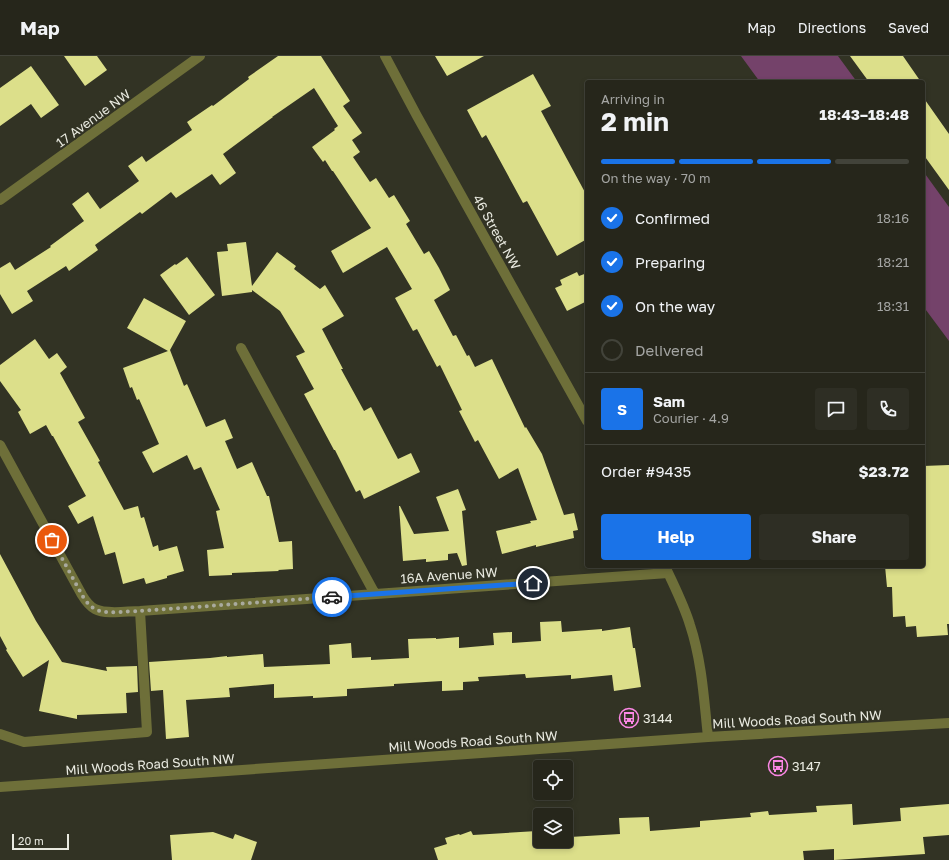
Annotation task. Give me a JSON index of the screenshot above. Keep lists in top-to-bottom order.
{
  "streets": {
    "street": [
      "17 Avenue NW",
      "46 Street NW",
      "16A Avenue NW",
      "Mill Woods Road South NW"
    ]
  },
  "places": {
    "bus stop": ["3144", "3147"]
  },
  "scale_bar": "20 m",
  "page": {
    "header": "Map",
    "nav": ["Map", "Directions", "Saved"],
    "heading": ["2 min", "Arriving in", "18:43–18:48"],
    "panel": [
      "Sam",
      "Courier · 4.9",
      "Order #9435",
      "$23.72"
    ],
    "bar": "On the way · 70 m",
    "list": [
      ["Confirmed", "18:16"],
      ["Preparing", "18:21"],
      ["On the way", "18:31"],
      "Delivered"
    ],
    "round": "S",
    "buttons": ["Help", "Share"],
    "scale": "20 m"
  }
}
